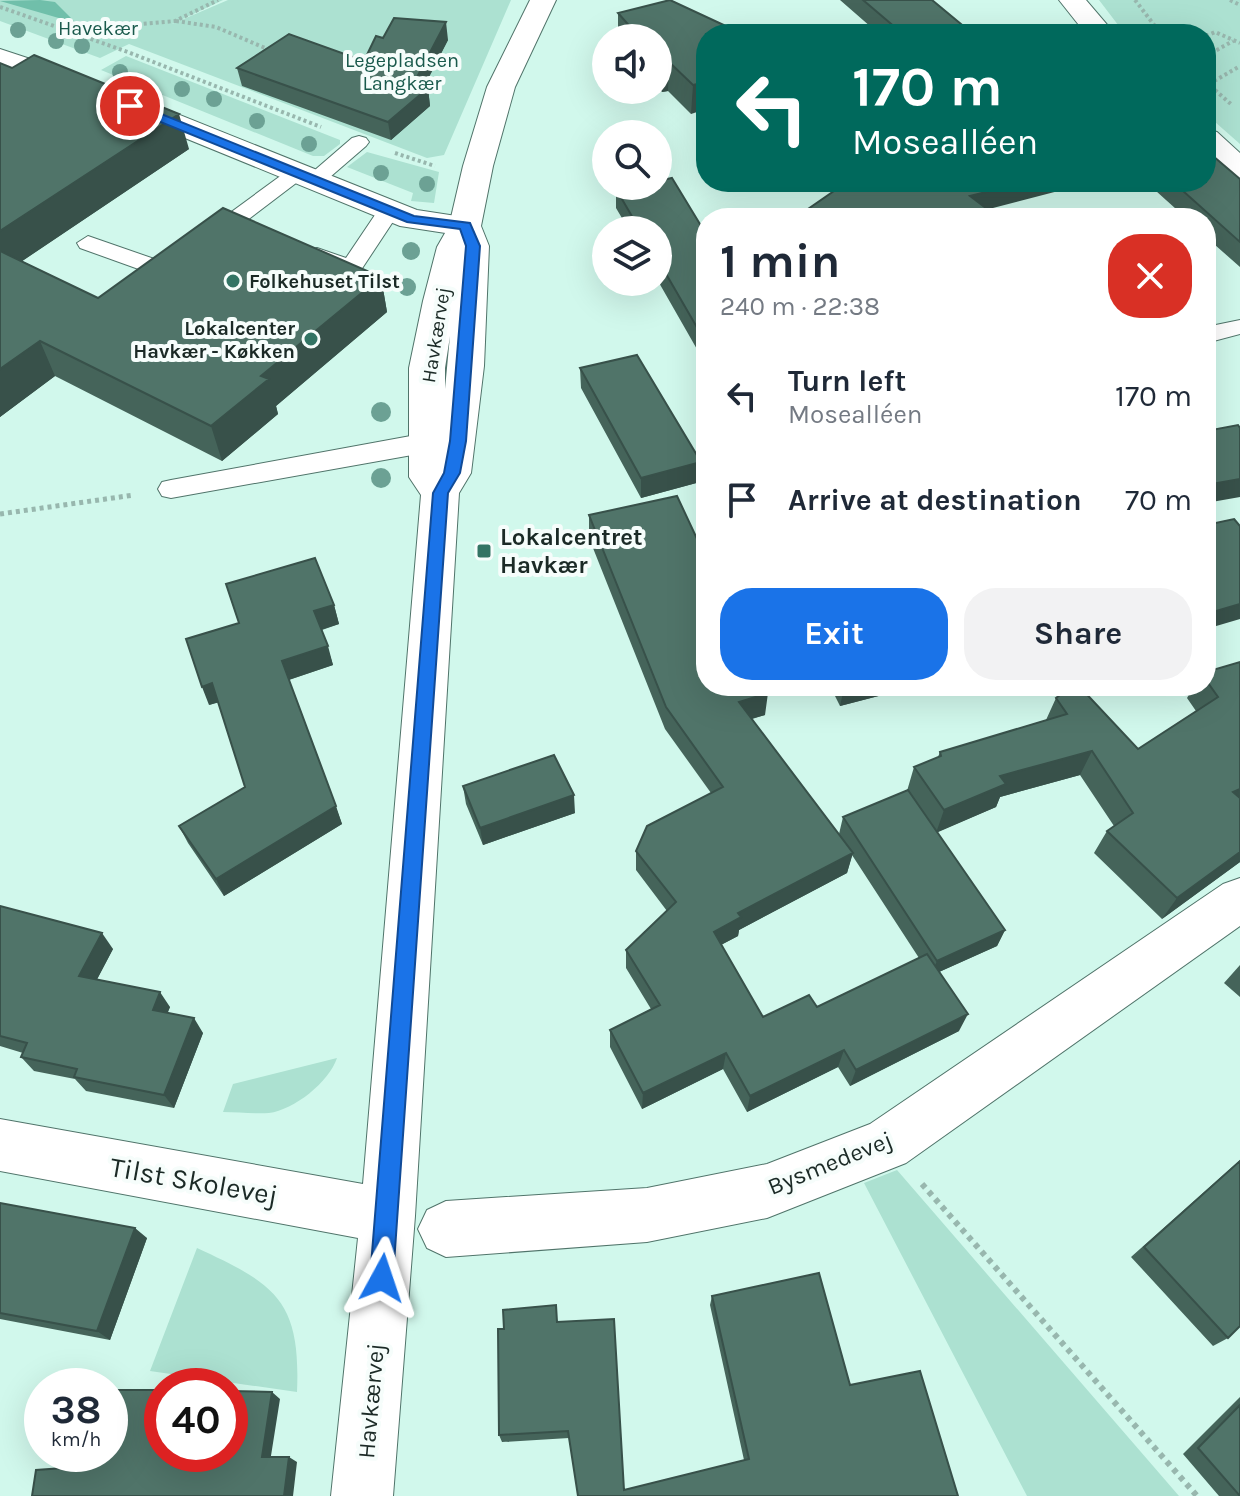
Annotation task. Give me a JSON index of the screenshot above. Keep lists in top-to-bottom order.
{
  "streets": {
    "street": ["Havkærvej", "Bysmedevej", "Tilst Skolevej"]
  },
  "crossings": [
    ["Havkærvej", "Tilst Skolevej"]
  ],
  "parks": ["Havekær", "Legepladsen Langkær"],
  "places": {
    "other": ["Folkehuset Tilst", "Lokalcenter Havkær - Køkken"],
    "transit": ["Lokalcentret Havkær"]
  },
  "page": {
    "turn": ["170 m", "Mosealléen"],
    "heading": ["1 min", "240 m · 22:38"],
    "list": [
      {
        "name": "Turn left",
        "note": "Mosealléen",
        "value": "170 m"
      },
      {
        "name": "Arrive at destination",
        "value": "70 m"
      }
    ],
    "buttons": ["Exit", "Share"],
    "speed": "38 km/h",
    "limit": "40"
  }
}
